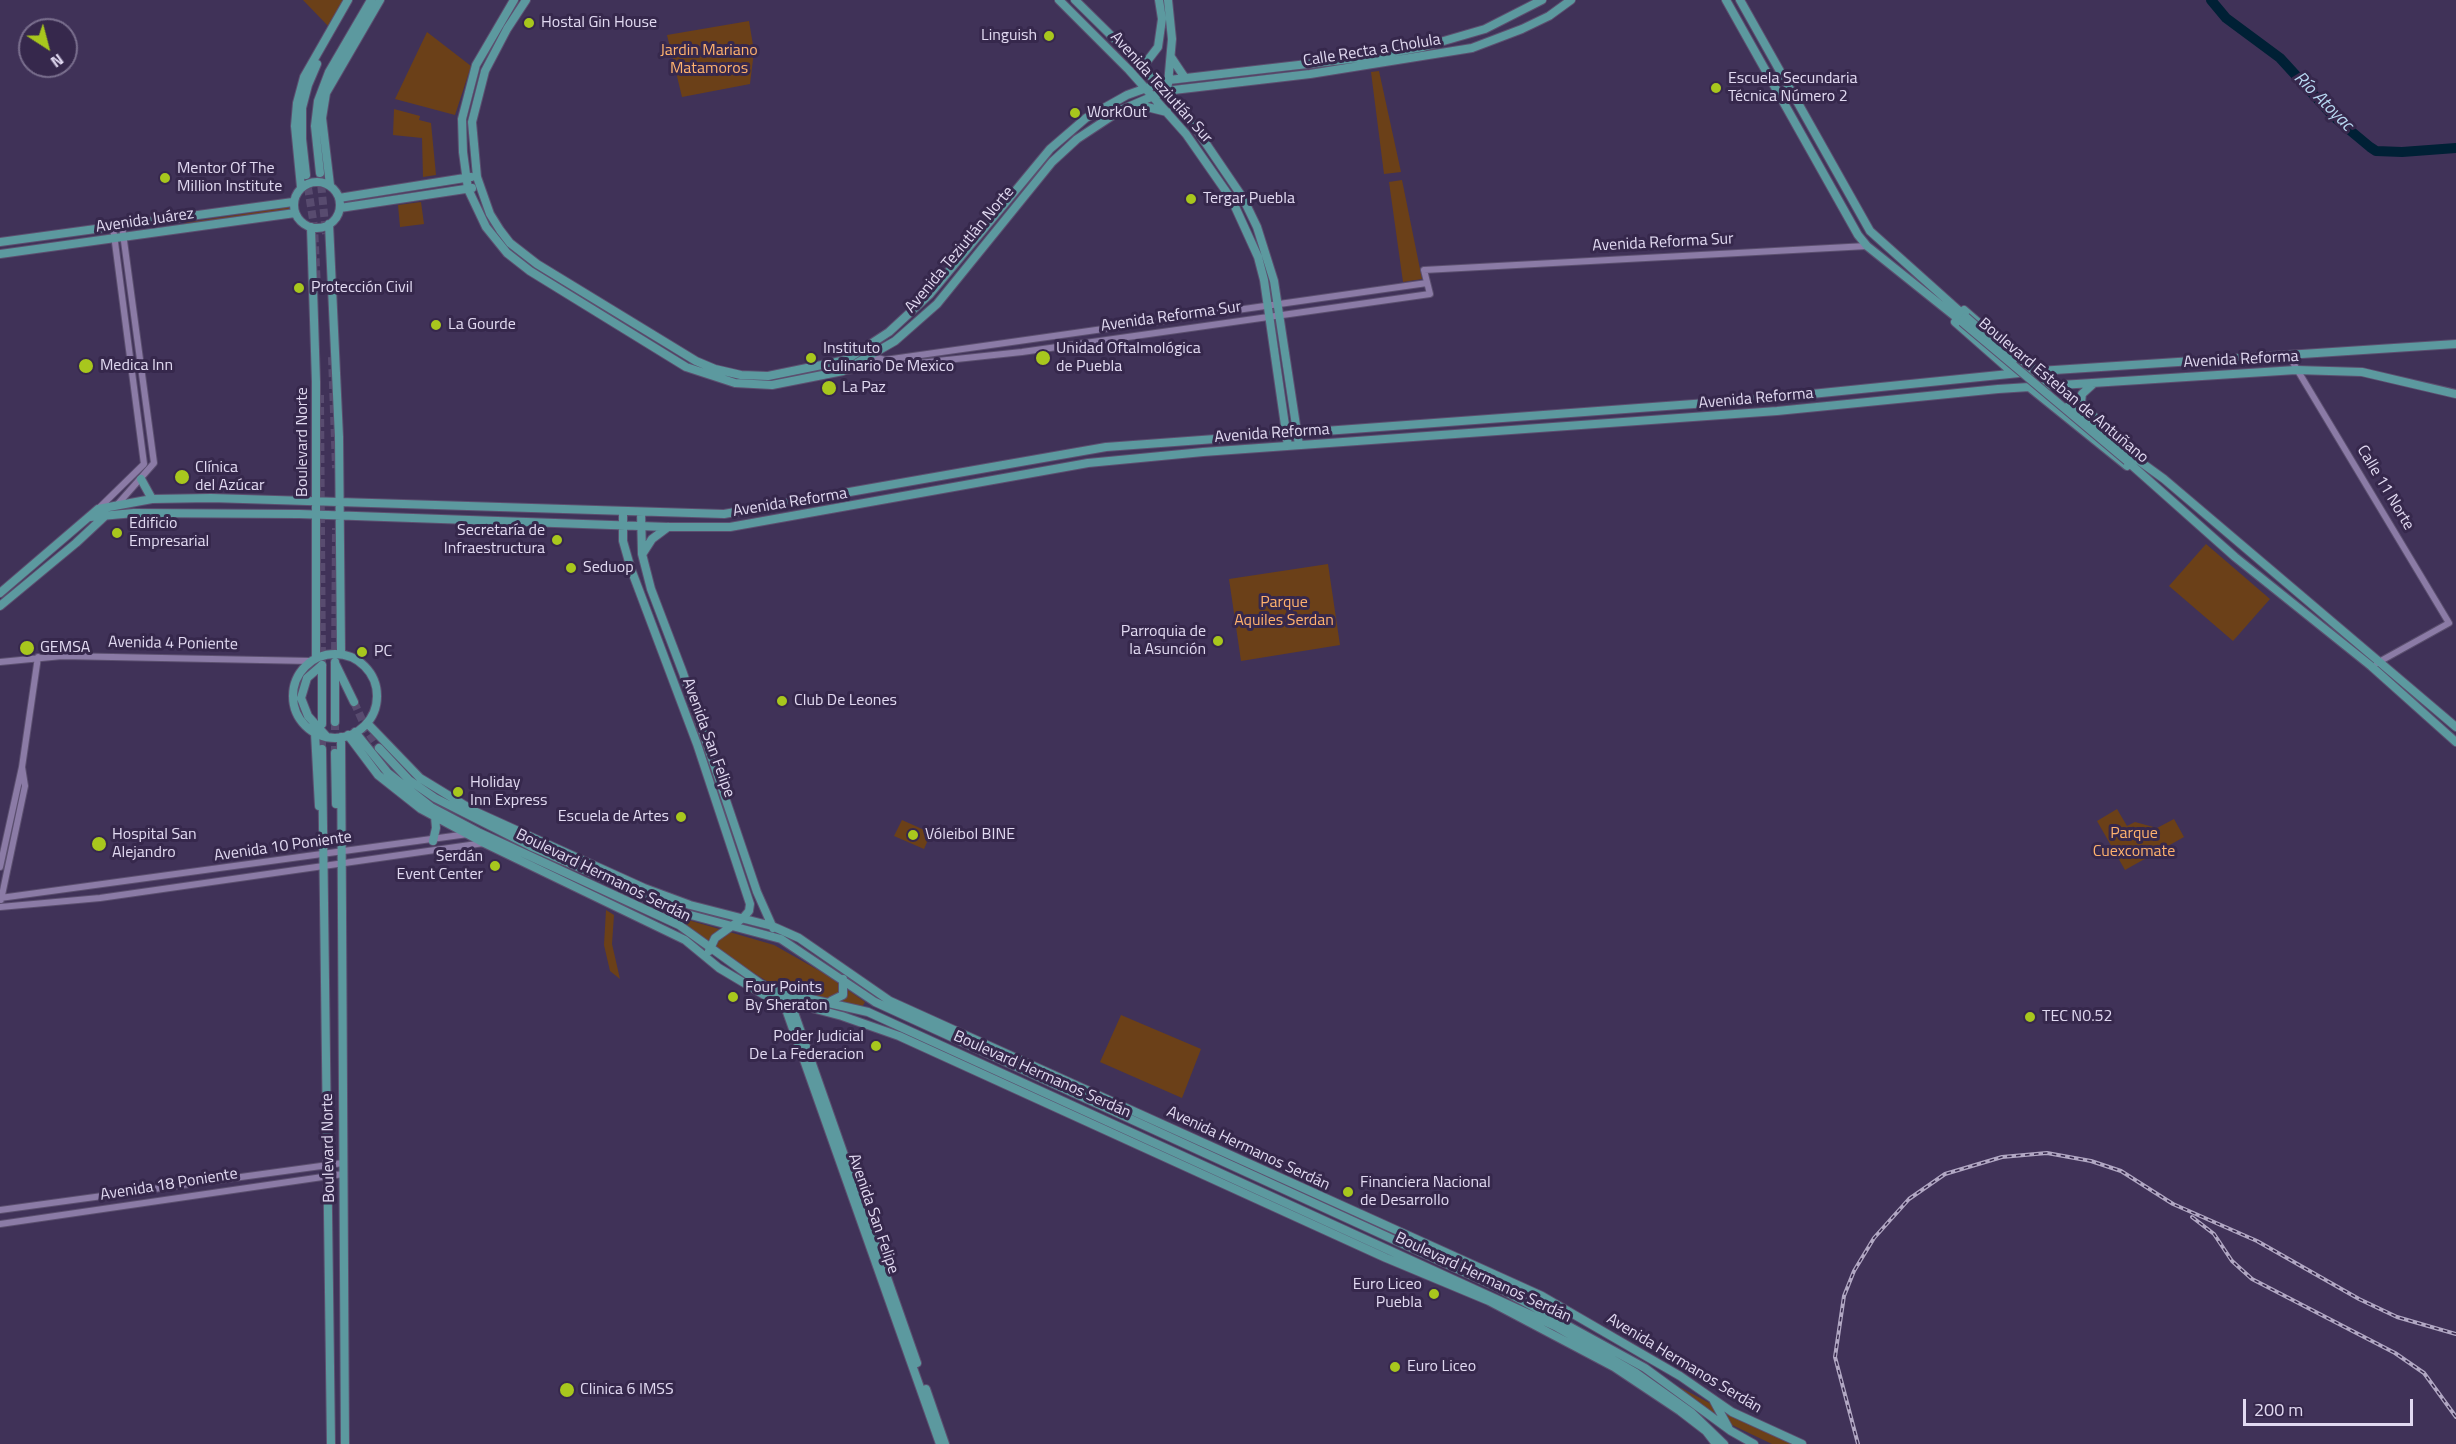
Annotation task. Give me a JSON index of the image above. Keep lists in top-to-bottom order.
{
  "streets": {
    "main road": [
      "Calle Recta a Cholula",
      "Avenida Teziutlán Sur",
      "Avenida Juárez",
      "Avenida Teziutlán Norte",
      "Avenida Reforma",
      "Boulevard Esteban de Antuñano",
      "Boulevard Norte",
      "Avenida San Felipe",
      "Boulevard Hermanos Serdán",
      "Avenida Hermanos Serdán"
    ],
    "street": [
      "Avenida Reforma Sur",
      "Calle 11 Norte",
      "Avenida 4 Poniente",
      "Avenida 10 Poniente",
      "Avenida 18 Poniente"
    ]
  },
  "crossings": [
    ["Calle Recta a Cholula", "Avenida Teziutlán Sur"],
    ["Calle Recta a Cholula", "Avenida Teziutlán Norte"],
    ["Avenida Teziutlán Sur", "Avenida Reforma Sur"],
    ["Avenida Teziutlán Sur", "Avenida Teziutlán Norte"],
    ["Avenida Teziutlán Sur", "Avenida Reforma"],
    ["Avenida Juárez", "Boulevard Norte"],
    ["Avenida Reforma Sur", "Avenida Teziutlán Norte"],
    ["Avenida Reforma Sur", "Boulevard Esteban de Antuñano"],
    ["Avenida Reforma", "Boulevard Norte"],
    ["Avenida Reforma", "Calle 11 Norte"],
    ["Avenida Reforma", "Avenida San Felipe"],
    ["Boulevard Esteban de Antuñano", "Calle 11 Norte"],
    ["Boulevard Norte", "Avenida 4 Poniente"],
    ["Boulevard Norte", "Avenida 10 Poniente"],
    ["Boulevard Norte", "Boulevard Hermanos Serdán"],
    ["Boulevard Norte", "Avenida Hermanos Serdán"],
    ["Boulevard Norte", "Avenida 18 Poniente"],
    ["Avenida 4 Poniente", "Boulevard Hermanos Serdán"],
    ["Avenida 4 Poniente", "Avenida Hermanos Serdán"],
    ["Avenida San Felipe", "Boulevard Hermanos Serdán"],
    ["Avenida San Felipe", "Avenida Hermanos Serdán"],
    ["Avenida 10 Poniente", "Boulevard Hermanos Serdán"],
    ["Boulevard Hermanos Serdán", "Avenida Hermanos Serdán"]
  ],
  "water": ["Río Atoyac"],
  "parks": ["Jardin Mariano Matamoros", "Parque Aquiles Serdan", "Parque Cuexcomate"],
  "places": [
    "Hostal Gin House",
    "Linguish",
    "Escuela Secundaria Técnica Número 2",
    "WorkOut",
    "Mentor Of The Million Institute",
    "Tergar Puebla",
    "Protección Civil",
    "La Gourde",
    "Instituto Culinario De Mexico",
    "Unidad Oftalmológica de Puebla",
    "Medica Inn",
    "La Paz",
    "Clínica del Azúcar",
    "Edificio Empresarial",
    "Secretaría de Infraestructura",
    "Seduop",
    "Parroquia de la Asunción",
    "GEMSA",
    "PC",
    "Club De Leones",
    "Holiday Inn Express",
    "Escuela de Artes",
    "Vóleibol BINE",
    "Hospital San Alejandro",
    "Serdán Event Center",
    "Four Points By Sheraton",
    "TEC N0.52",
    "Poder Judicial De La Federacion",
    "Financiera Nacional de Desarrollo",
    "Euro Liceo Puebla",
    "Euro Liceo",
    "Clinica 6 IMSS"
  ],
  "scale_bar": "200 m",
  "north": "bottom right"
}
